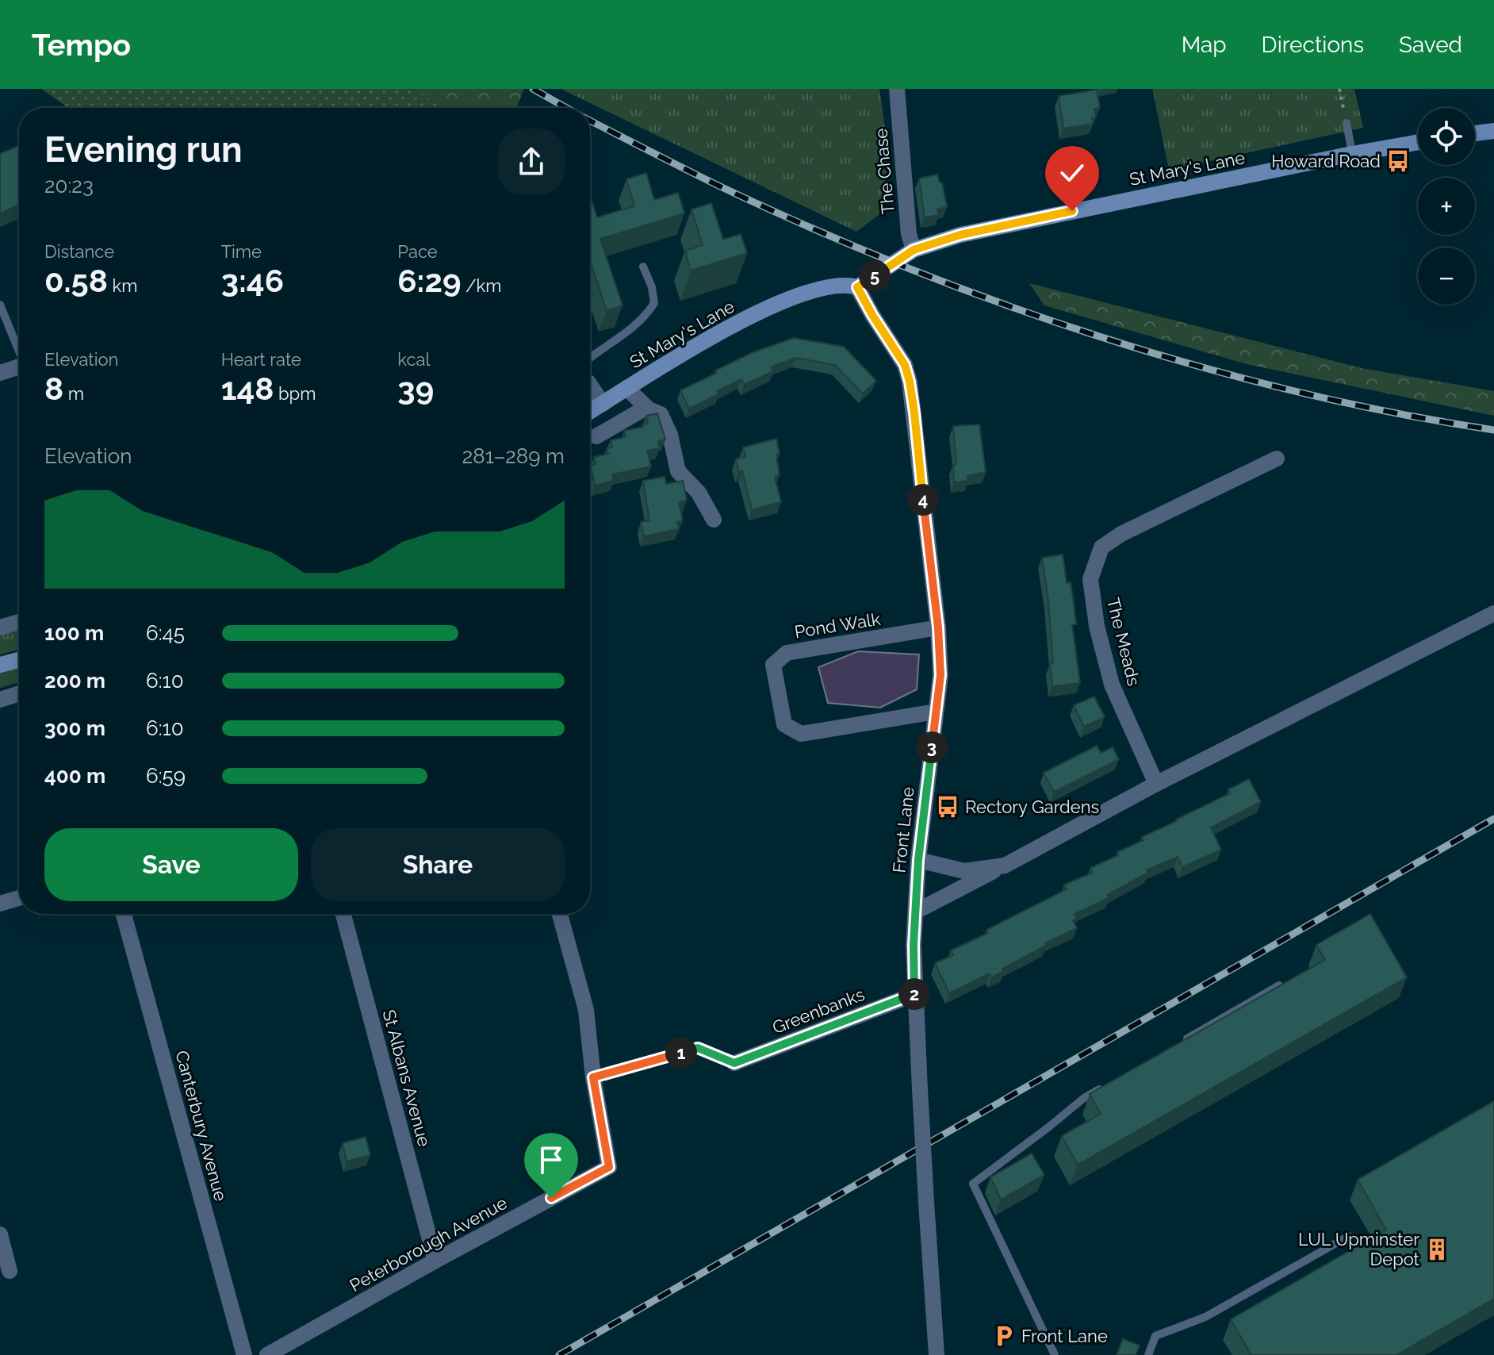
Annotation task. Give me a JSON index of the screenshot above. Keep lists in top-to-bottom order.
{
  "streets": {
    "main road": ["St Mary's Lane"],
    "street": [
      "The Chase",
      "Pond Walk",
      "The Meads",
      "Front Lane",
      "Greenbanks",
      "St Albans Avenue",
      "Canterbury Avenue",
      "Peterborough Avenue"
    ]
  },
  "crossings": [
    ["St Mary's Lane", "The Chase"],
    ["St Mary's Lane", "Front Lane"],
    ["Pond Walk", "Front Lane"],
    ["Front Lane", "Greenbanks"],
    ["St Albans Avenue", "Peterborough Avenue"]
  ],
  "places": {
    "bus stop": ["Howard Road", "Rectory Gardens"],
    "building": ["LUL Upminster Depot"],
    "parking": ["Front Lane"]
  },
  "page": {
    "header": "Tempo",
    "nav": ["Map", "Directions", "Saved"],
    "map_buttons": ["+", "−"],
    "heading": ["Evening run", "20:23"],
    "stats": [
      ["Distance", "0.58 km"],
      ["Time", "3:46"],
      ["Pace", "6:29 /km"],
      ["Elevation", "8 m"],
      ["Heart rate", "148 bpm"],
      ["kcal", "39"]
    ],
    "pins": [
      "5",
      "4",
      "3",
      "2",
      "1"
    ],
    "chart": ["Elevation", "281–289 m"],
    "list": [
      {
        "name": "100 m",
        "note": "6:45"
      },
      {
        "name": "200 m",
        "note": "6:10"
      },
      {
        "name": "300 m",
        "note": "6:10"
      },
      {
        "name": "400 m",
        "note": "6:59"
      }
    ],
    "buttons": ["Save", "Share"]
  }
}
